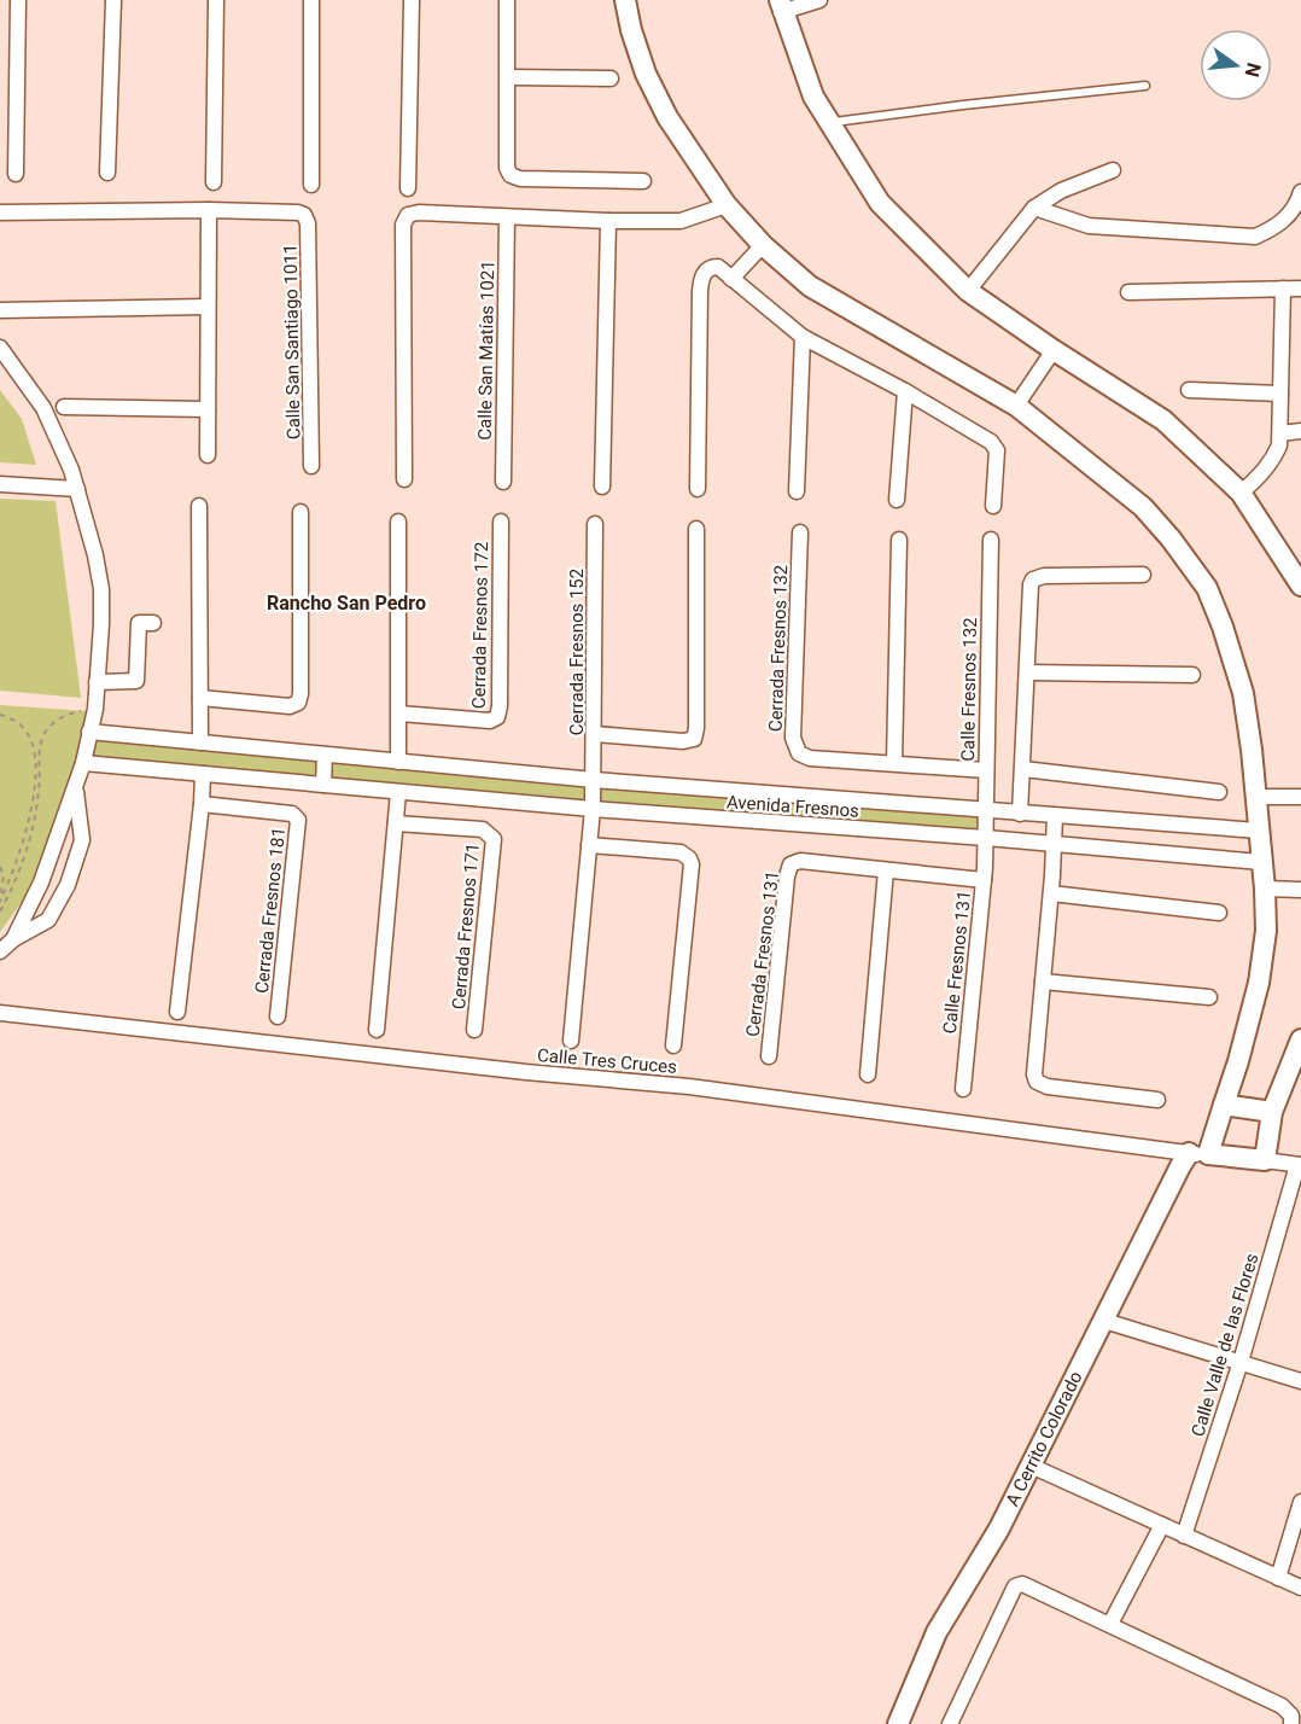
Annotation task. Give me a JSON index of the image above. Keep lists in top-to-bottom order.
{
  "streets": {
    "main road": ["A Cerrito Colorado"],
    "street": [
      "Calle San Santiago 1011",
      "Calle San Matías 1021",
      "Cerrada Fresnos 172",
      "Cerrada Fresnos 132",
      "Cerrada Fresnos 152",
      "Calle Fresnos 132",
      "Avenida Fresnos",
      "Cerrada Fresnos 181",
      "Cerrada Fresnos 171",
      "Cerrada Fresnos 131",
      "Calle Fresnos 131",
      "Calle Tres Cruces",
      "Calle Valle de las Flores"
    ]
  },
  "crossings": [
    ["Cerrada Fresnos 132", "Calle Fresnos 132"],
    ["Cerrada Fresnos 152", "Avenida Fresnos"],
    ["Calle Fresnos 132", "Avenida Fresnos"],
    ["Calle Fresnos 132", "Calle Fresnos 131"],
    ["Avenida Fresnos", "Calle Fresnos 131"],
    ["Avenida Fresnos", "A Cerrito Colorado"],
    ["Cerrada Fresnos 131", "Calle Fresnos 131"],
    ["Calle Tres Cruces", "A Cerrito Colorado"]
  ],
  "districts": ["Rancho San Pedro"],
  "north": "right"
}
